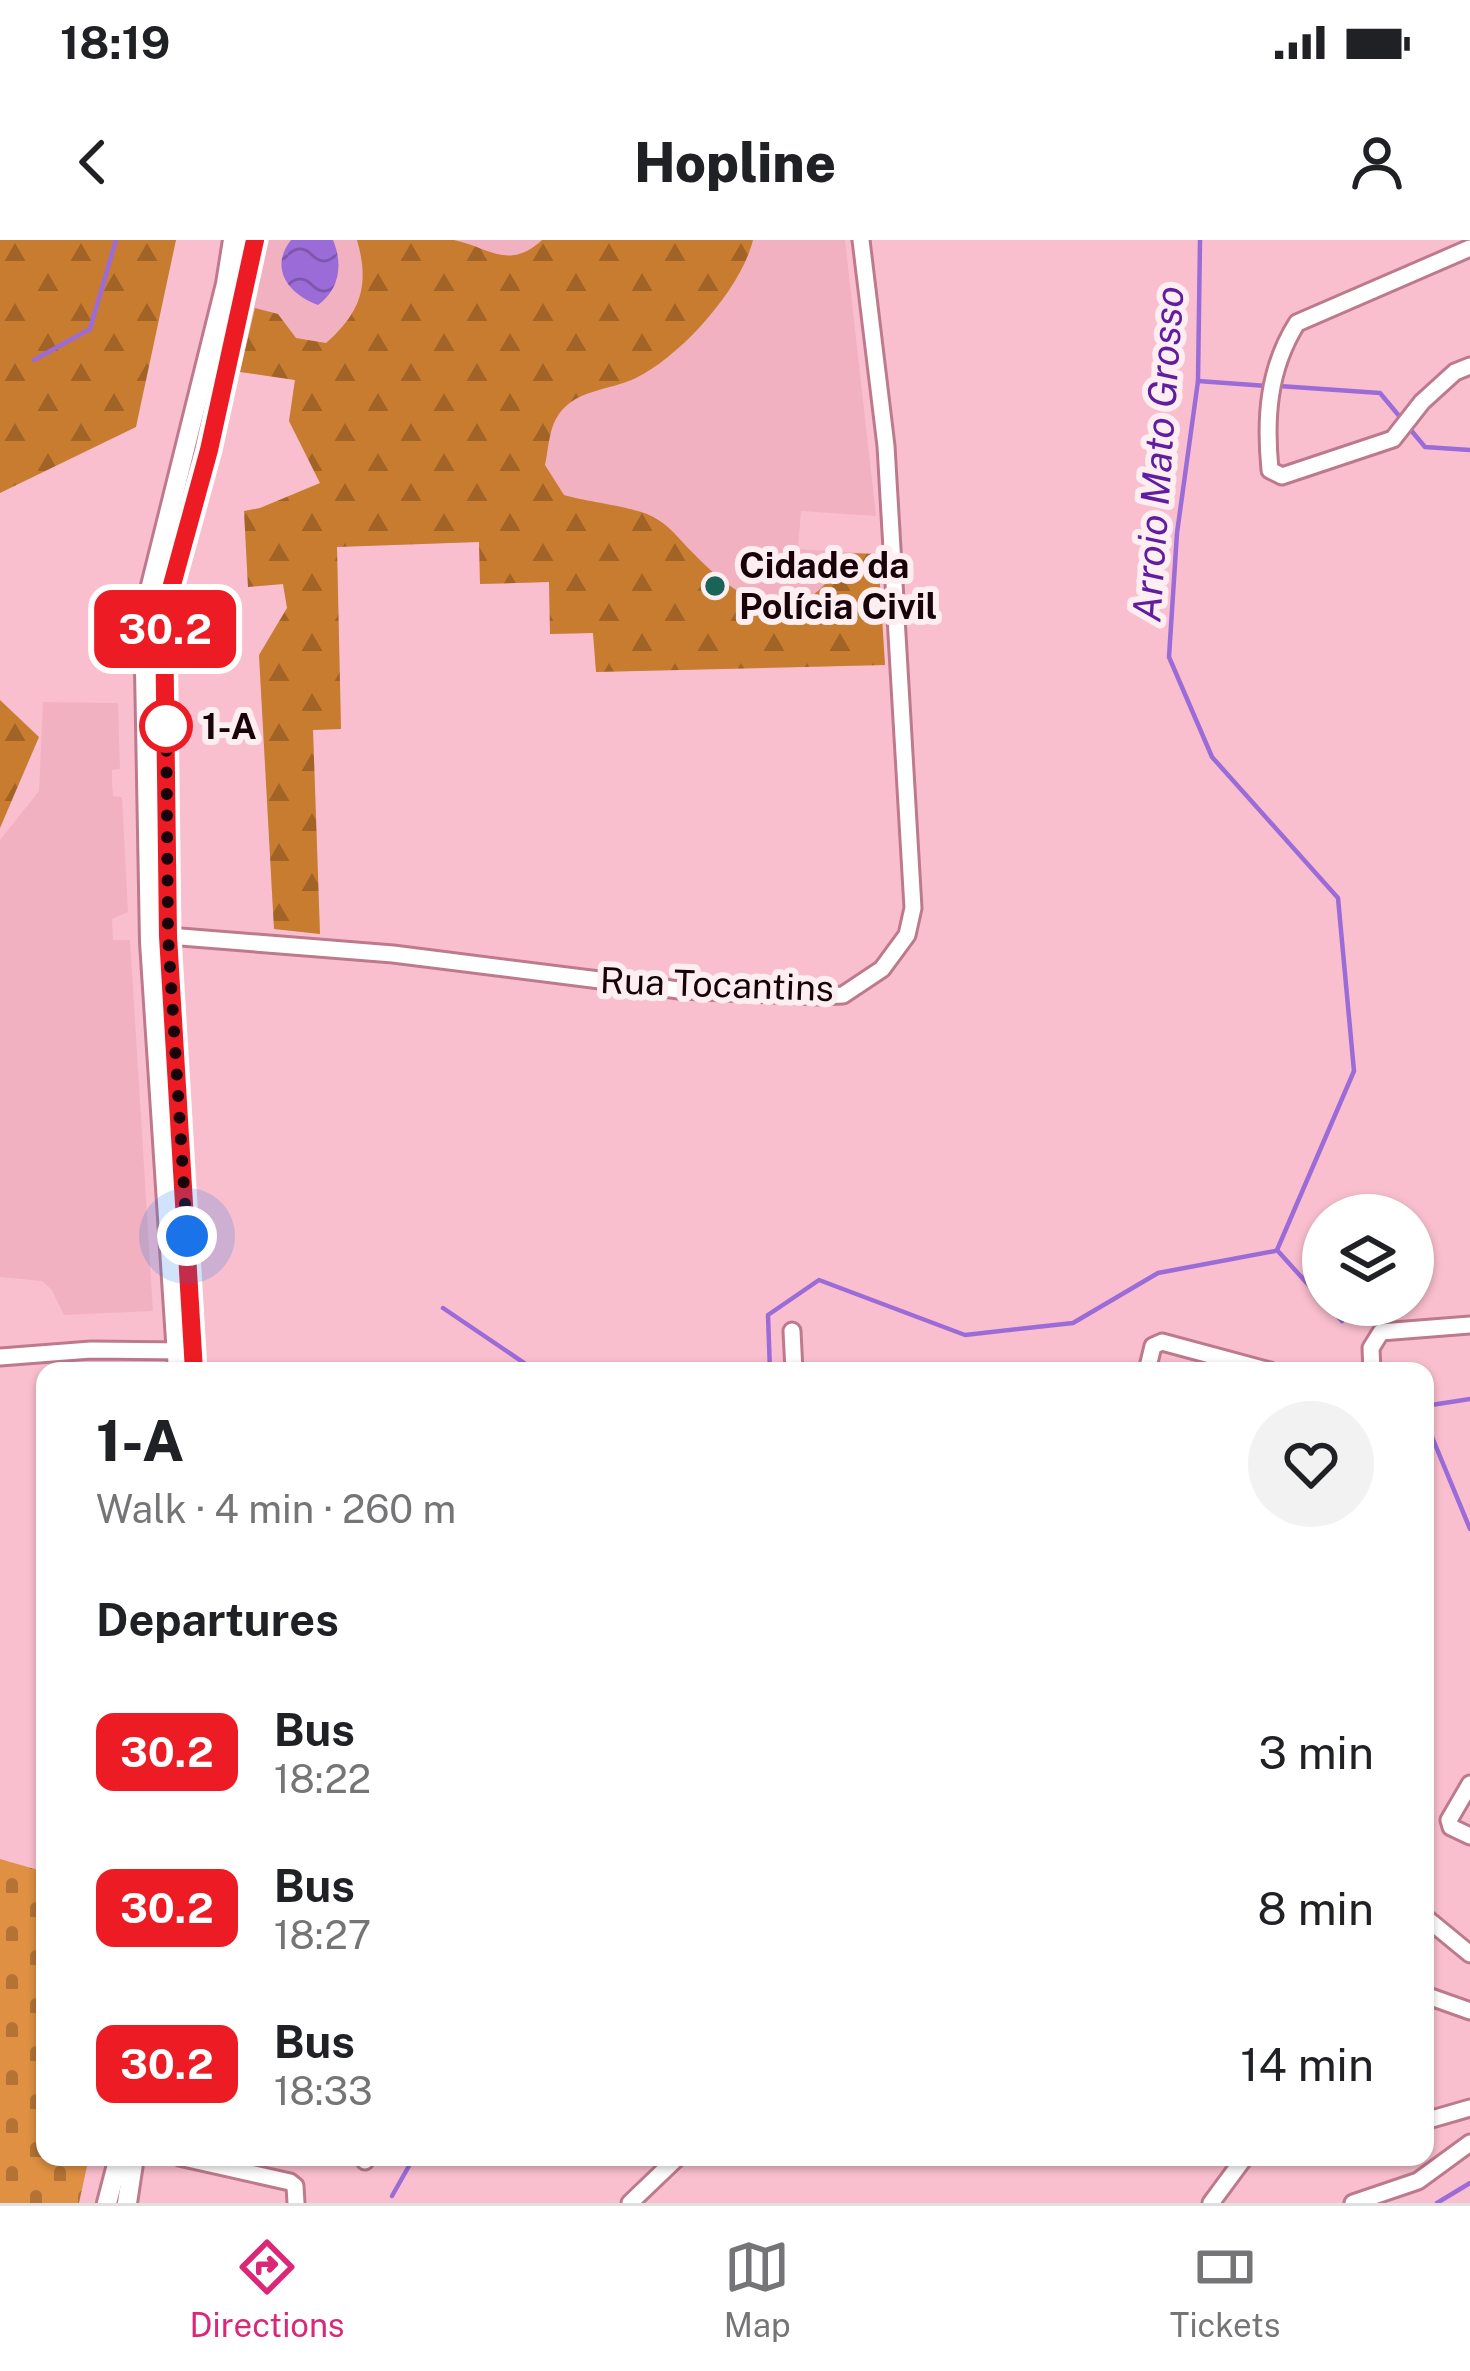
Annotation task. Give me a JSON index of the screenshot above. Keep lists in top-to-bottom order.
{
  "streets": {
    "street": ["Rua Tocantins"]
  },
  "water": ["Arroio Mato Grosso"],
  "places": ["Cidade da Polícia Civil", "1-A"],
  "lines": ["bus line 30.2"],
  "page": {
    "status": "18:19",
    "header": "Hopline",
    "on_map": "30.2",
    "heading": [
      ["1-A", "Walk · 4 min · 260 m"],
      "Departures"
    ],
    "list": [
      {
        "mark": "30.2",
        "name": "Bus",
        "note": "18:22",
        "value": "3 min"
      },
      {
        "mark": "30.2",
        "name": "Bus",
        "note": "18:27",
        "value": "8 min"
      },
      {
        "mark": "30.2",
        "name": "Bus",
        "note": "18:33",
        "value": "14 min"
      }
    ],
    "tabs": ["Directions", "Map", "Tickets"]
  }
}
